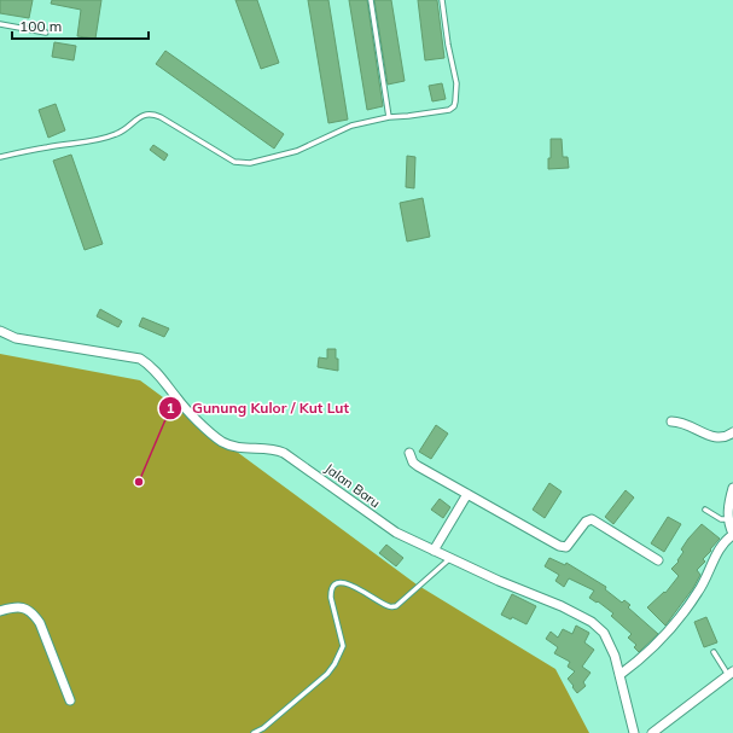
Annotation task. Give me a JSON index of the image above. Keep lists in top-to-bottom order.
{
  "streets": {
    "street": ["Jalan Baru"]
  },
  "places": ["Gunung Kulor / Kut Lut"],
  "scale_bar": "100 m"
}
